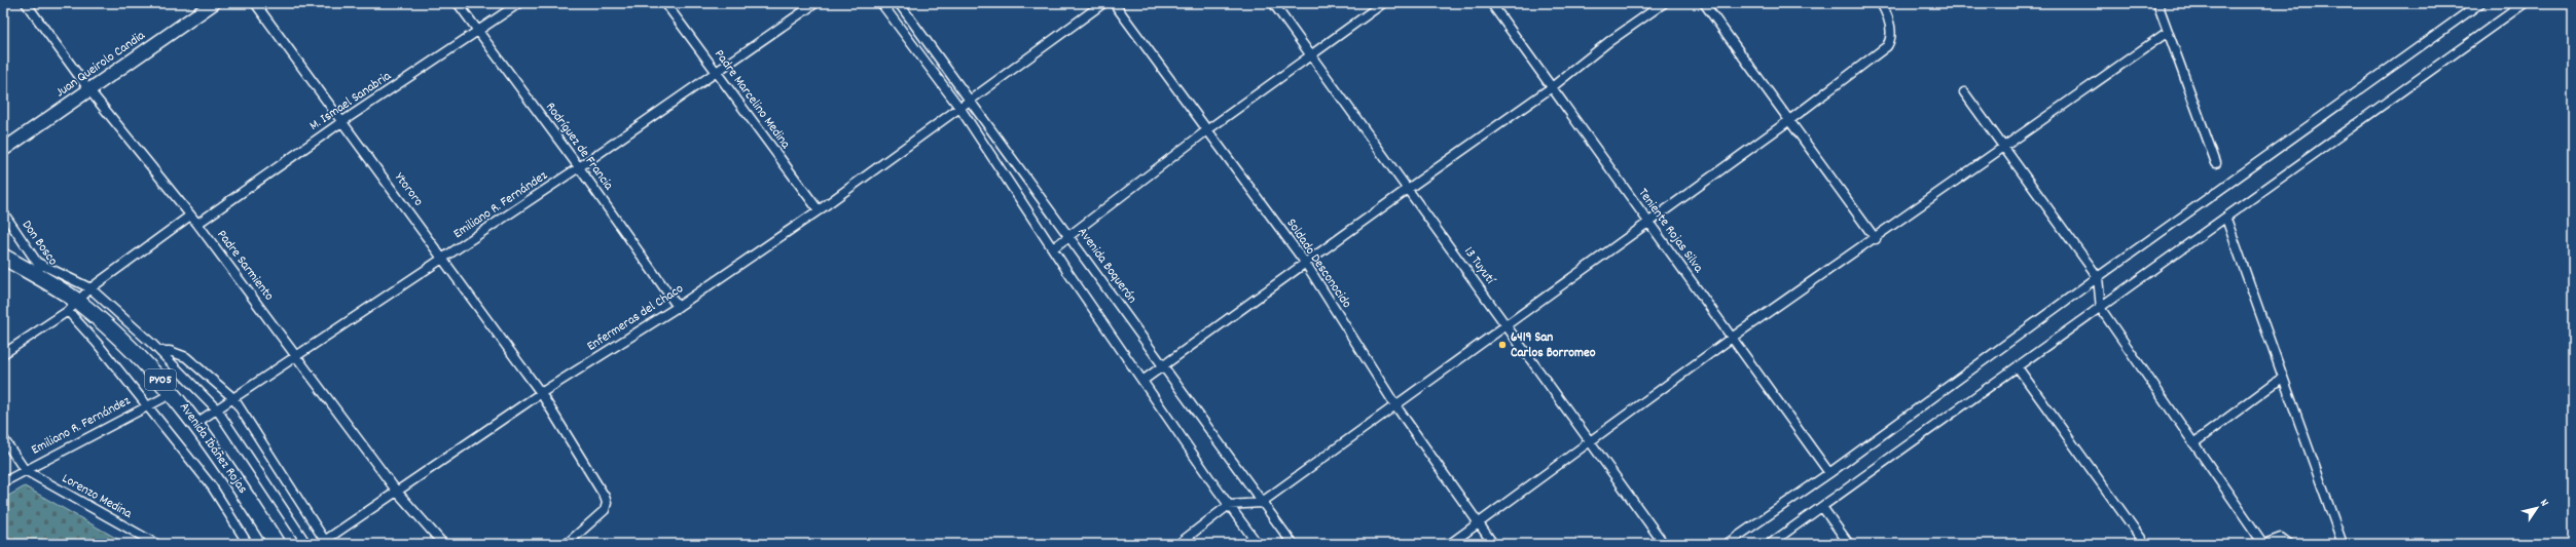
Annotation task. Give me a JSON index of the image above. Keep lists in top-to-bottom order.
{
  "streets": {
    "highway": ["PY05", "Avenida Ibáñez Rojas"],
    "street": [
      "Juan Queirolo Candia",
      "Padre Marcelino Medina",
      "M. Ismael Sanabria",
      "Rodríguez de Francia",
      "Ytororo",
      "Emiliano R. Fernández",
      "Teniente Rojas Silva",
      "Don Bosco",
      "Soldado Desconocido",
      "Padre Sarmiento",
      "Avenida Boquerón",
      "13 Tuyutí",
      "Enfermeras del Chaco",
      "Lorenzo Medina"
    ]
  },
  "crossings": [
    ["Juan Queirolo Candia", "Padre Sarmiento"],
    ["Padre Marcelino Medina", "Emiliano R. Fernández"],
    ["Padre Marcelino Medina", "Enfermeras del Chaco"],
    ["M. Ismael Sanabria", "Rodríguez de Francia"],
    ["M. Ismael Sanabria", "Ytororo"],
    ["M. Ismael Sanabria", "Padre Sarmiento"],
    ["Rodríguez de Francia", "Emiliano R. Fernández"],
    ["Rodríguez de Francia", "Enfermeras del Chaco"],
    ["Ytororo", "Emiliano R. Fernández"],
    ["Ytororo", "Enfermeras del Chaco"],
    ["Emiliano R. Fernández", "Padre Sarmiento"],
    ["Emiliano R. Fernández", "Avenida Ibáñez Rojas"],
    ["Emiliano R. Fernández", "Lorenzo Medina"],
    ["Don Bosco", "Avenida Ibáñez Rojas"],
    ["Padre Sarmiento", "Enfermeras del Chaco"],
    ["Avenida Boquerón", "Enfermeras del Chaco"]
  ],
  "places": ["6419 San Carlos Borromeo"],
  "north": "top right"
}
